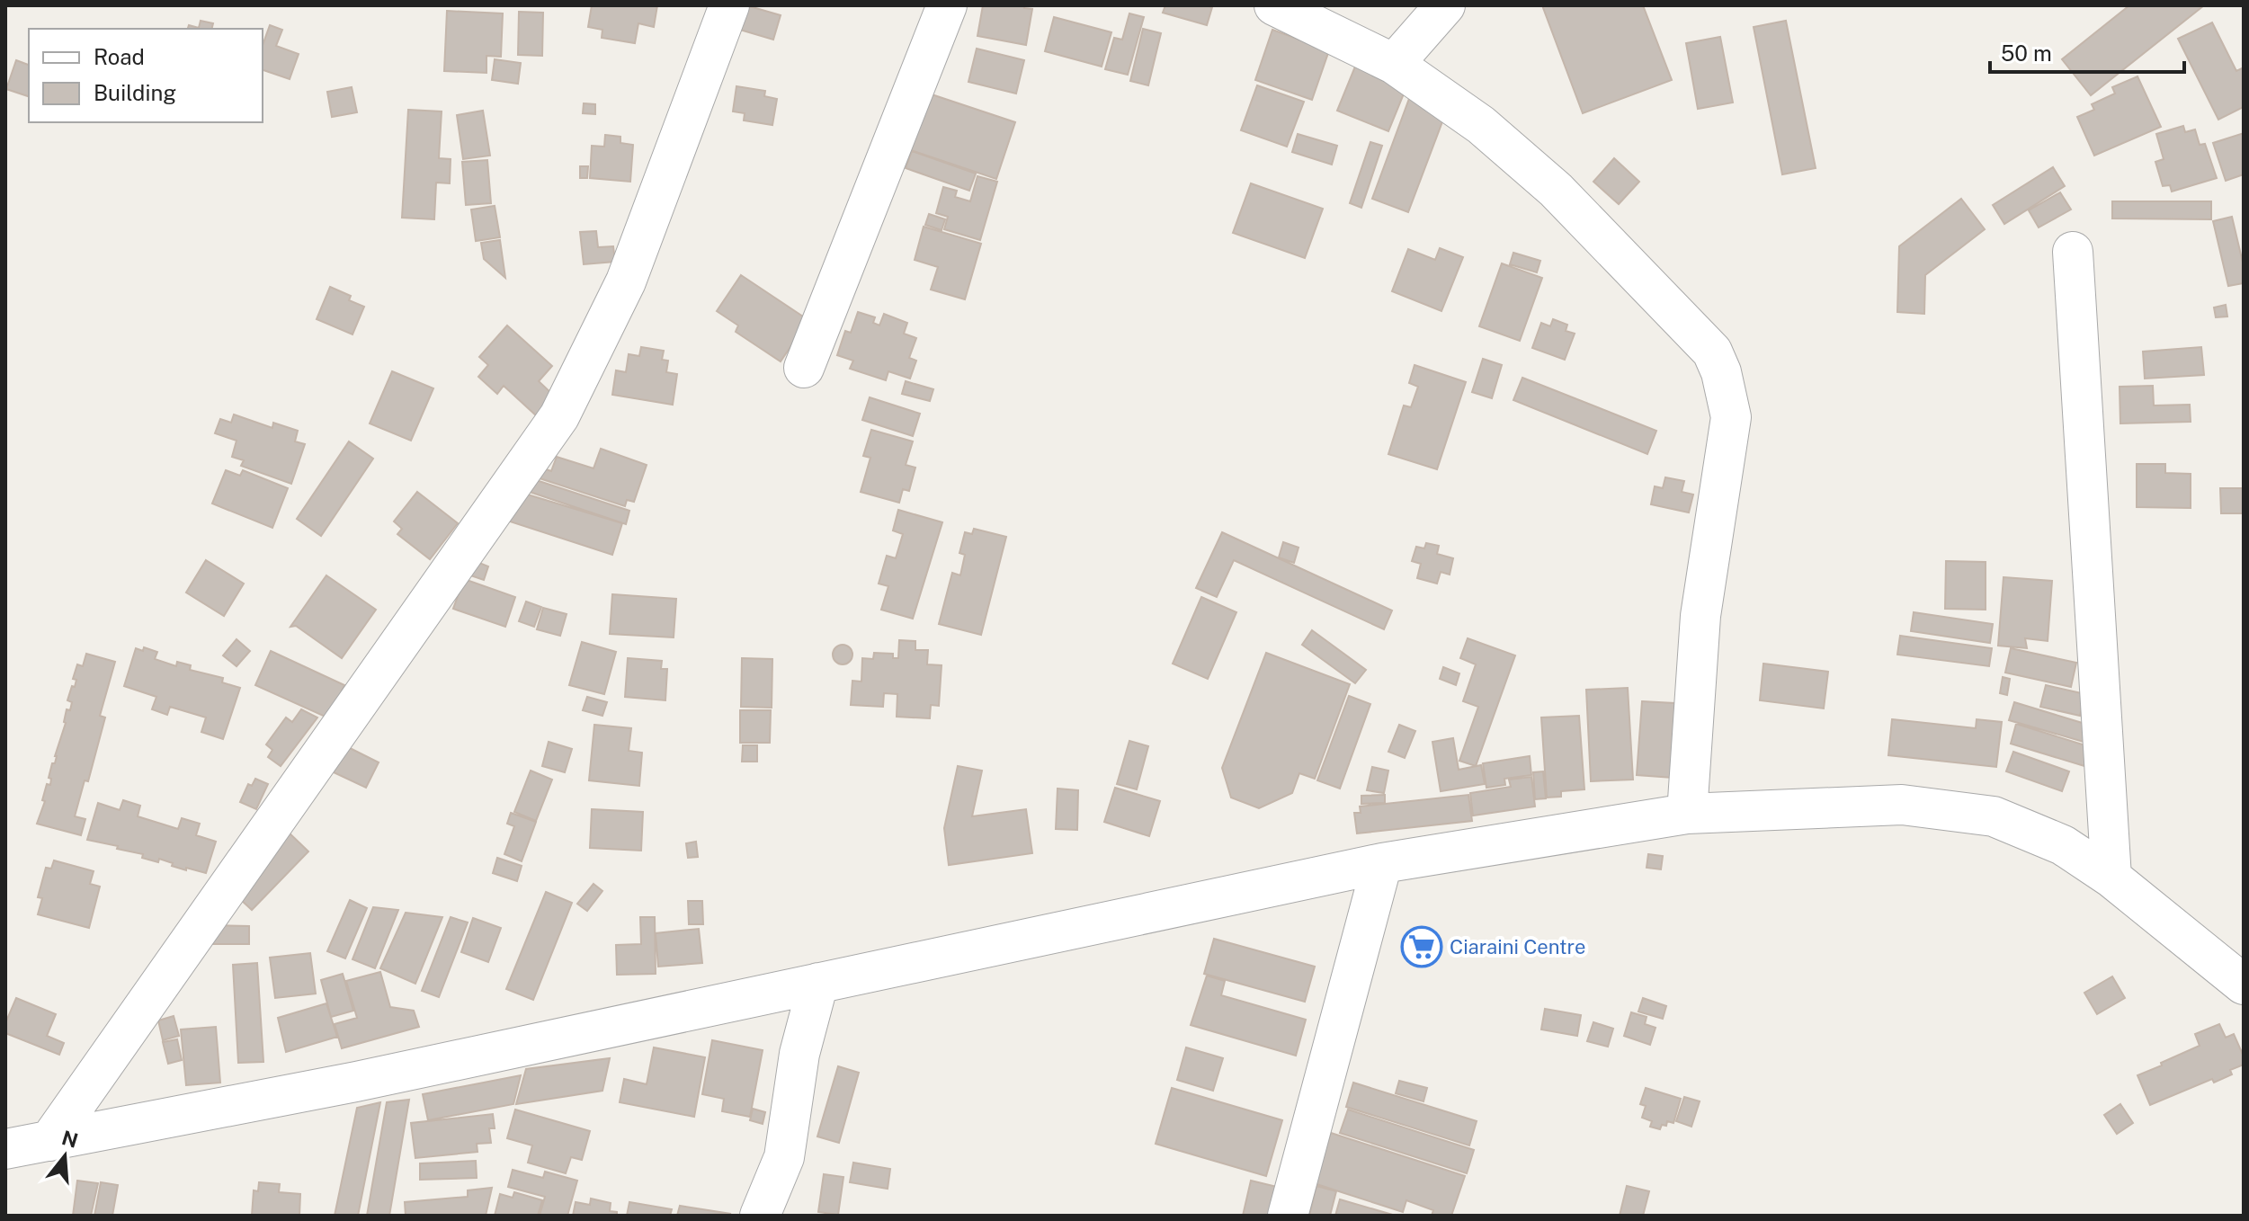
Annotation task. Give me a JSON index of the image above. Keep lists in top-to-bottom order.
{
  "places": {
    "supermarket": ["Ciaraini Centre"]
  },
  "legend": ["Road", "Building"],
  "scale_bar": "50 m",
  "north": "top"
}
